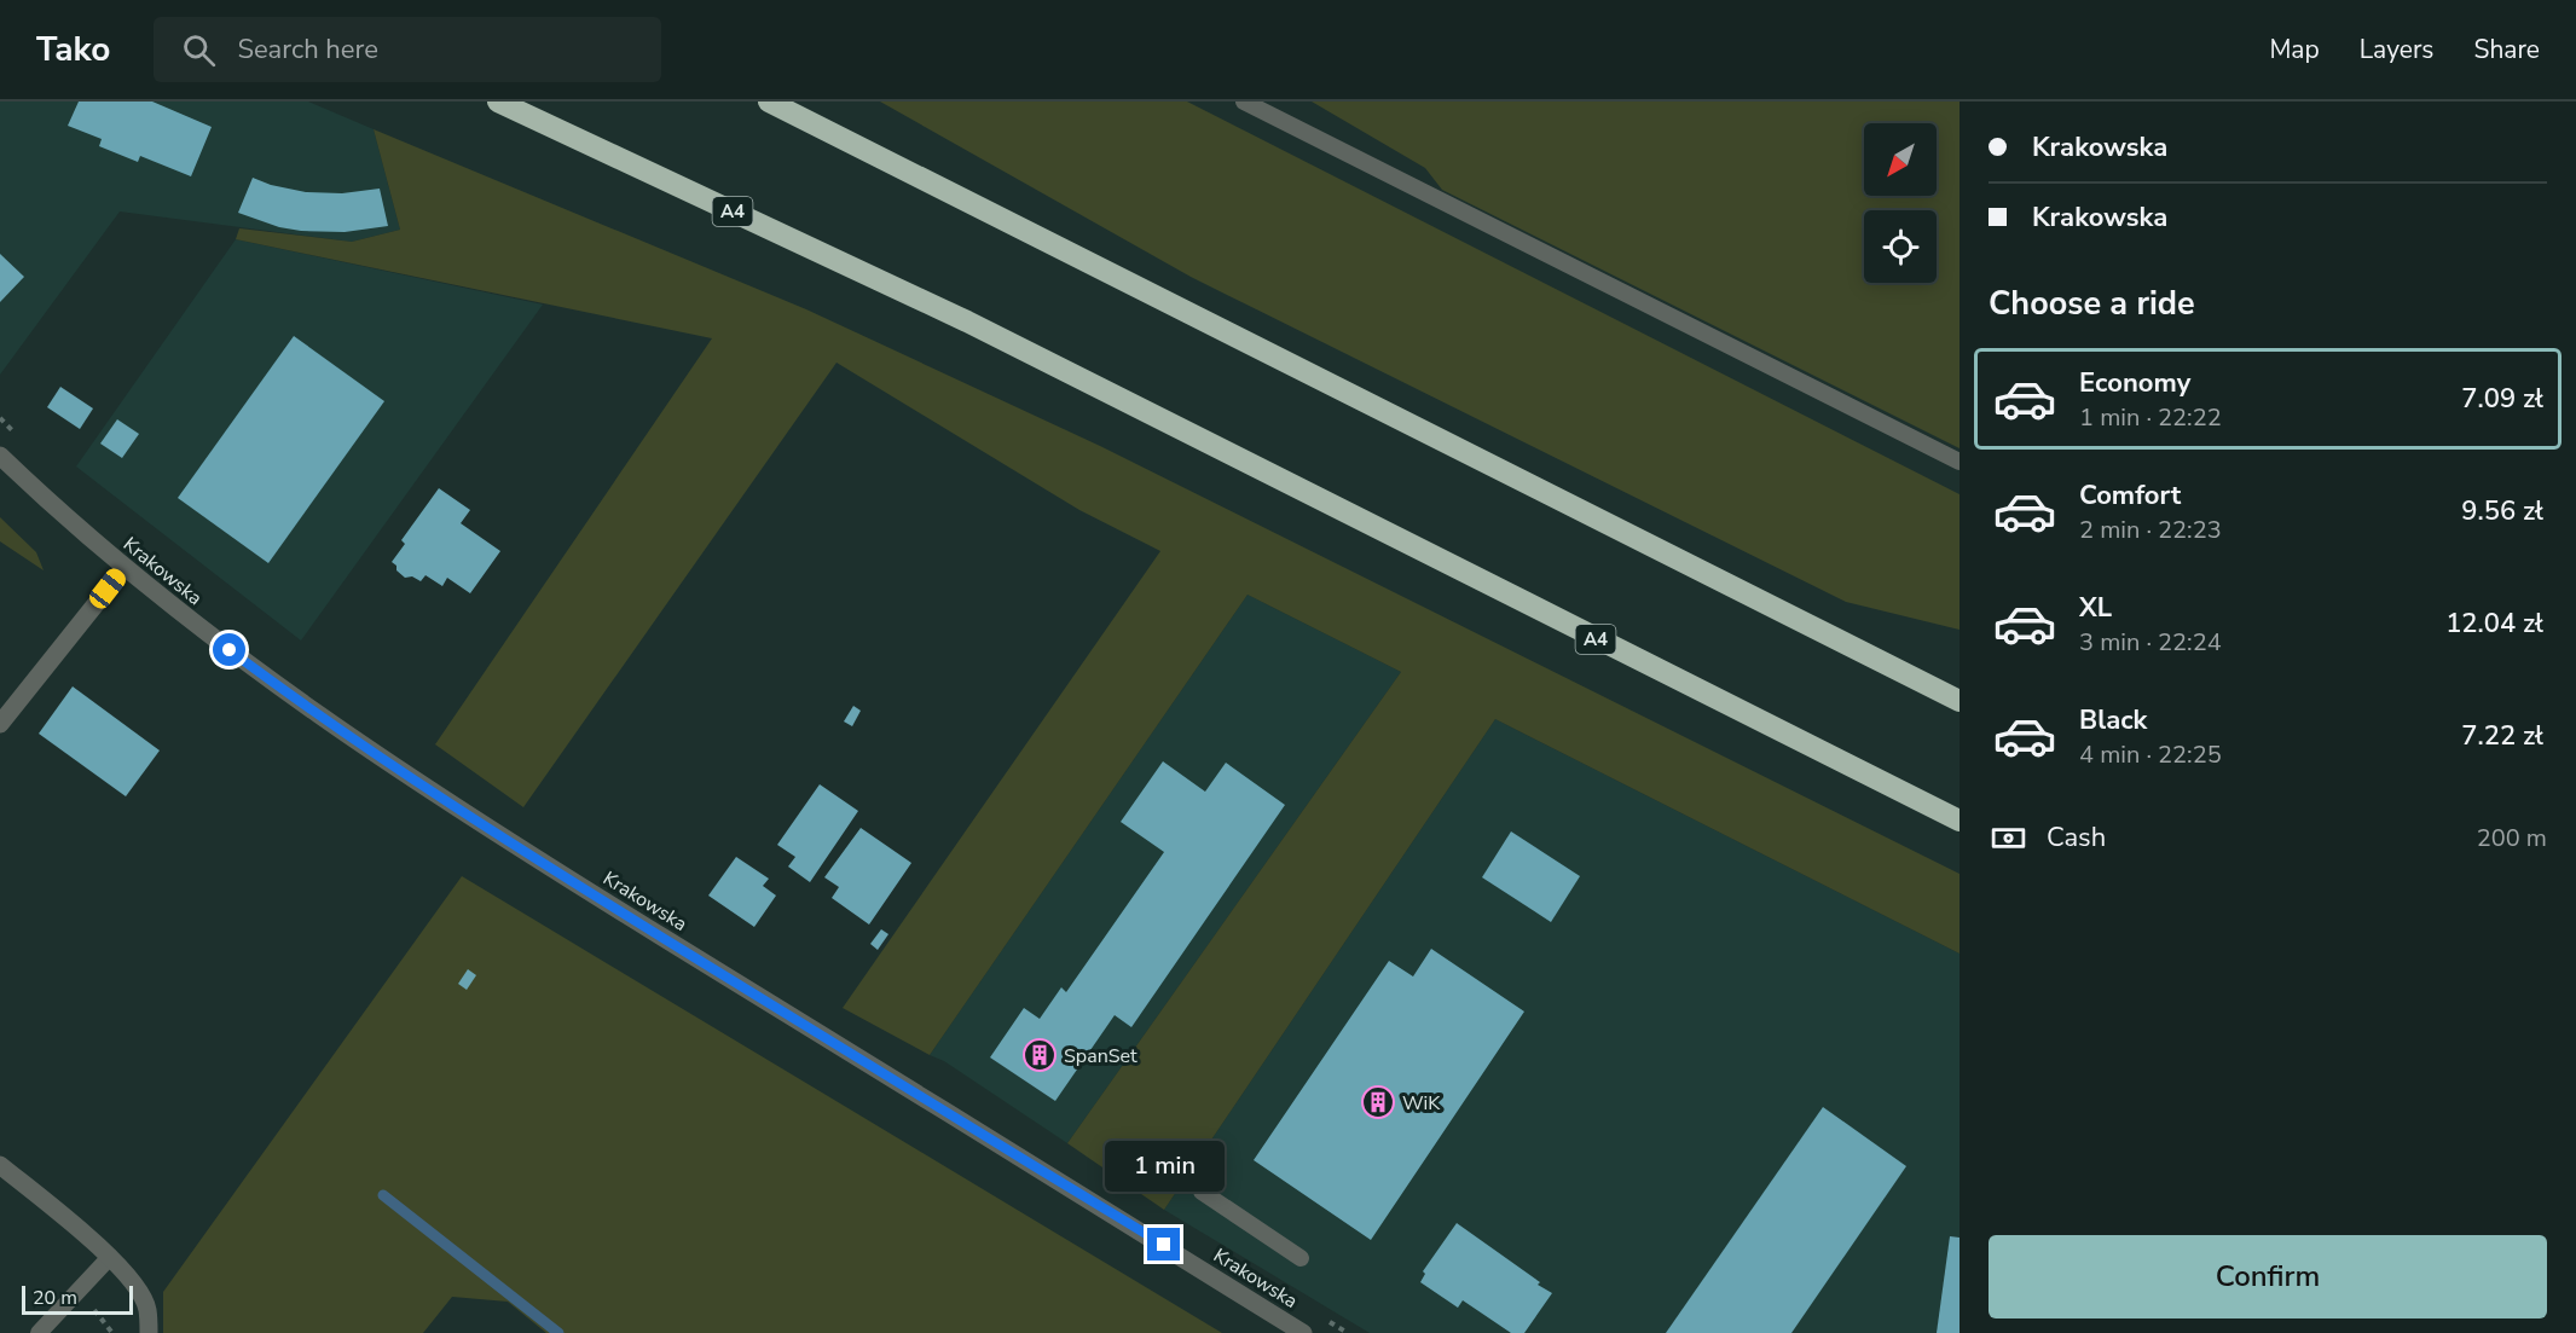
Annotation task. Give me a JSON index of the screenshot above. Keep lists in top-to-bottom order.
{
  "streets": {
    "highway": ["A4"],
    "street": ["Krakowska"]
  },
  "places": {
    "building": ["SpanSet", "WiK"]
  },
  "scale_bar": "20 m",
  "north": "bottom left",
  "page": {
    "header": "Tako",
    "search": "Search here",
    "nav": ["Map", "Layers", "Share"],
    "banner": ["Krakowska", "Krakowska"],
    "heading": "Choose a ride",
    "list": [
      {
        "name": "Economy",
        "note": "1 min · 22:22",
        "value": "7.09 zł"
      },
      {
        "name": "Comfort",
        "note": "2 min · 22:23",
        "value": "9.56 zł"
      },
      {
        "name": "XL",
        "note": "3 min · 22:24",
        "value": "12.04 zł"
      },
      {
        "name": "Black",
        "note": "4 min · 22:25",
        "value": "7.22 zł"
      }
    ],
    "pay": ["Cash", "200 m"],
    "bubble": "1 min",
    "buttons": "Confirm",
    "scale": "20 m"
  }
}
